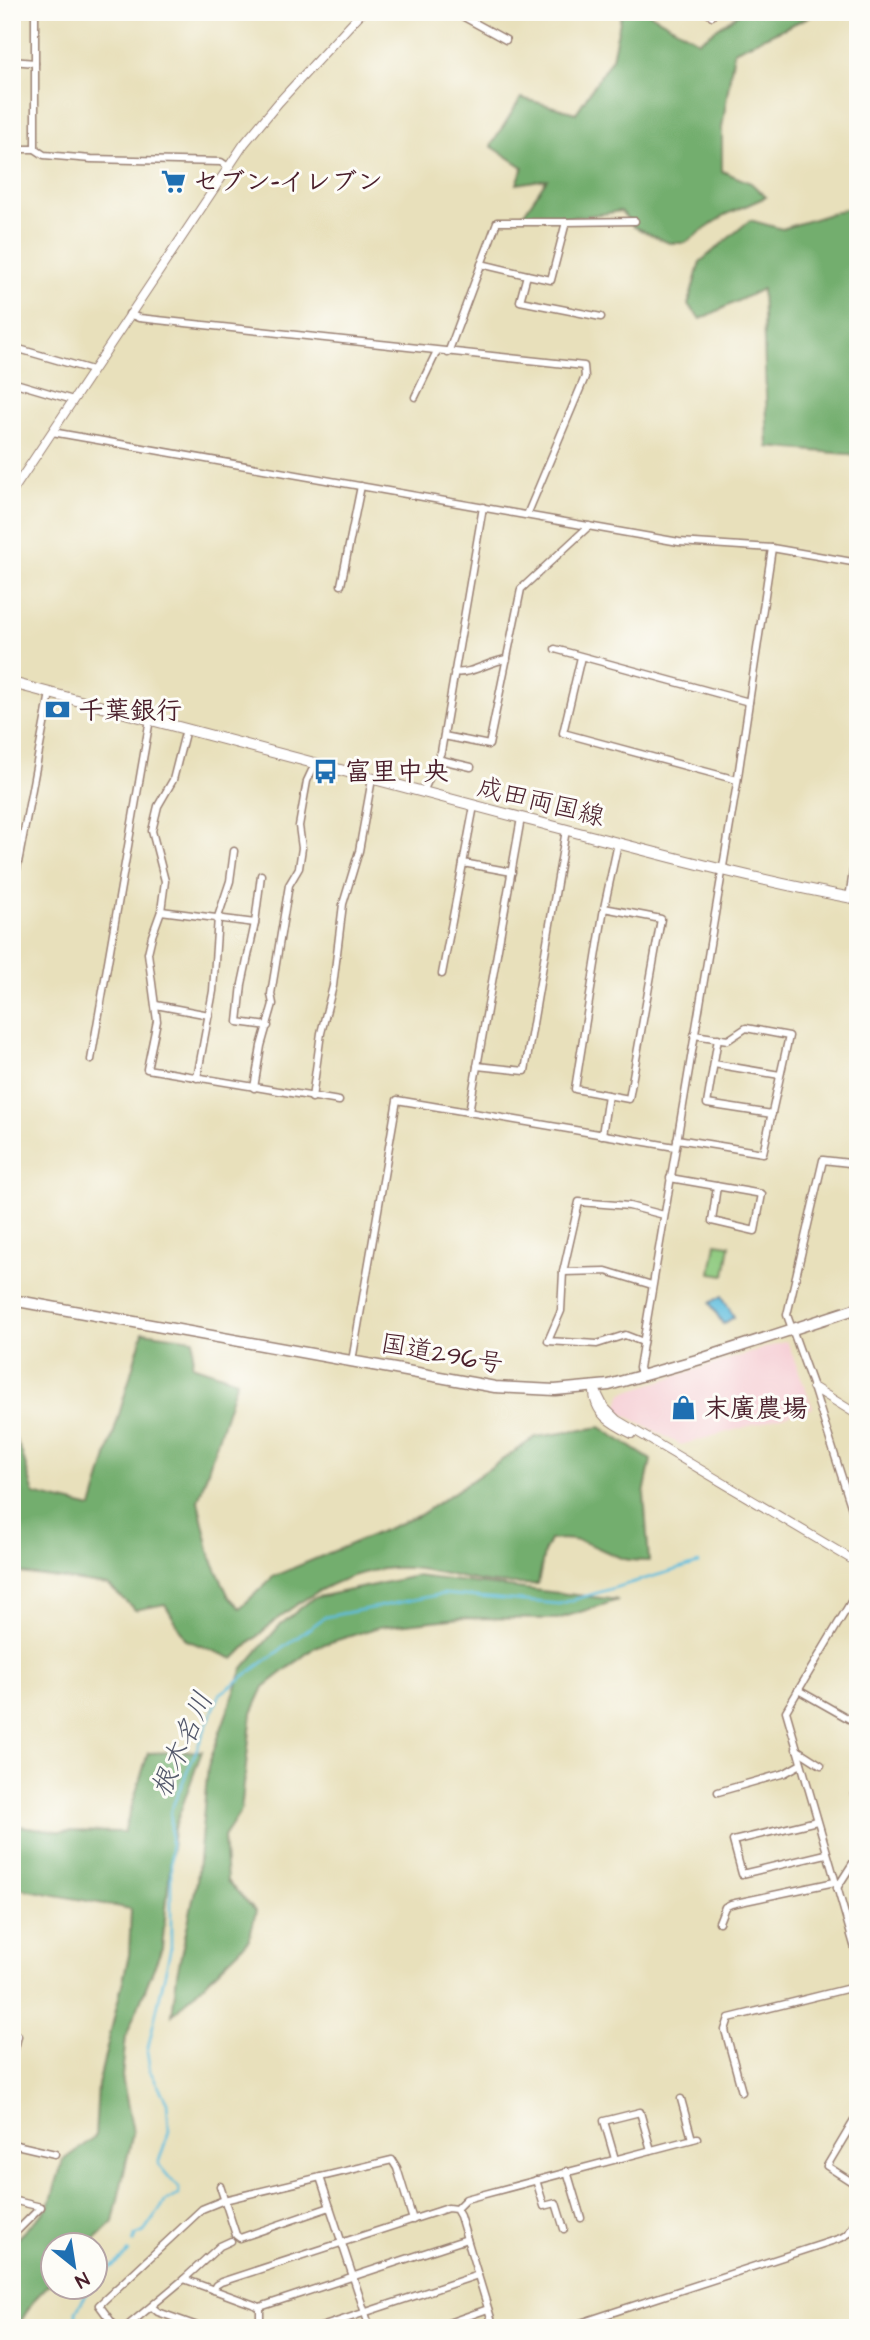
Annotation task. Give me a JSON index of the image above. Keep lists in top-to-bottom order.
{
  "streets": {
    "highway": ["国道296号"],
    "main road": ["成田両国線"]
  },
  "water": ["根木名川"],
  "places": {
    "supermarket": ["セブン-イレブン"],
    "bank": ["千葉銀行"],
    "bus stop": ["富里中央"],
    "shop": ["末廣農場"]
  },
  "north": "bottom right"
}
